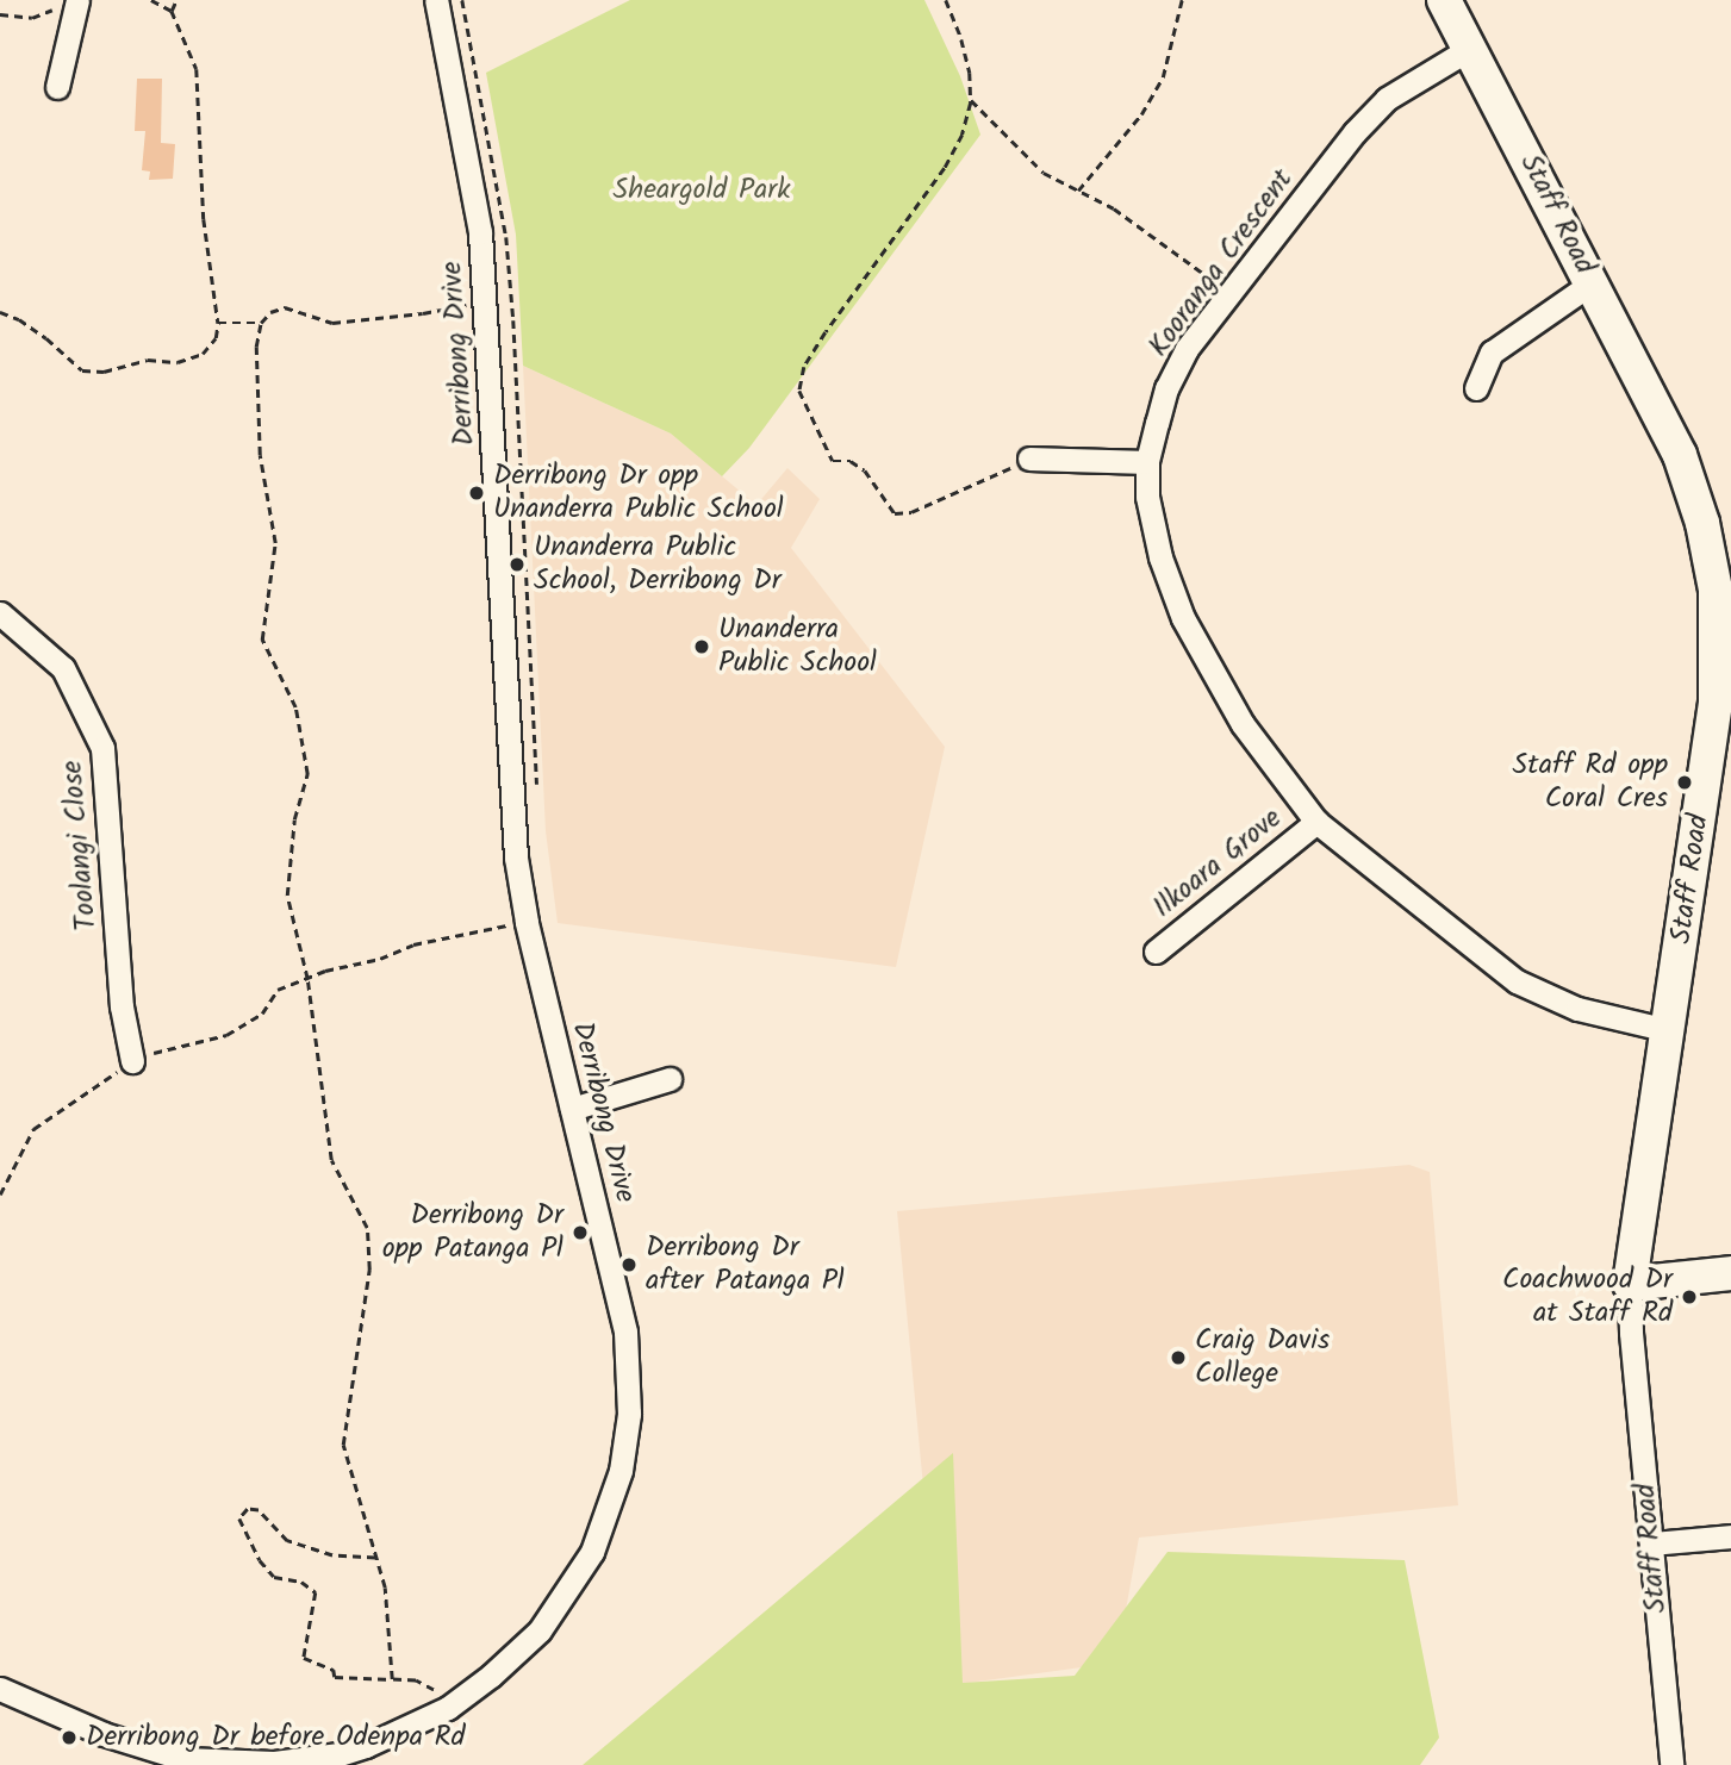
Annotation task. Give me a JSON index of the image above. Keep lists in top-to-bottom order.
{
  "streets": {
    "street": [
      "Staff Road",
      "Kooranga Crescent",
      "Derribong Drive",
      "Toolangi Close",
      "Ilkoara Grove"
    ]
  },
  "crossings": [
    ["Staff Road", "Kooranga Crescent"],
    ["Kooranga Crescent", "Ilkoara Grove"]
  ],
  "parks": ["Sheargold Park"],
  "places": [
    "Derribong Dr opp Unanderra Public School",
    "Unanderra Public School, Derribong Dr",
    "Unanderra Public School",
    "Staff Rd opp Coral Cres",
    "Derribong Dr opp Patanga Pl",
    "Derribong Dr after Patanga Pl",
    "Coachwood Dr at Staff Rd",
    "Craig Davis College",
    "Derribong Dr before Odenpa Rd"
  ]
}
